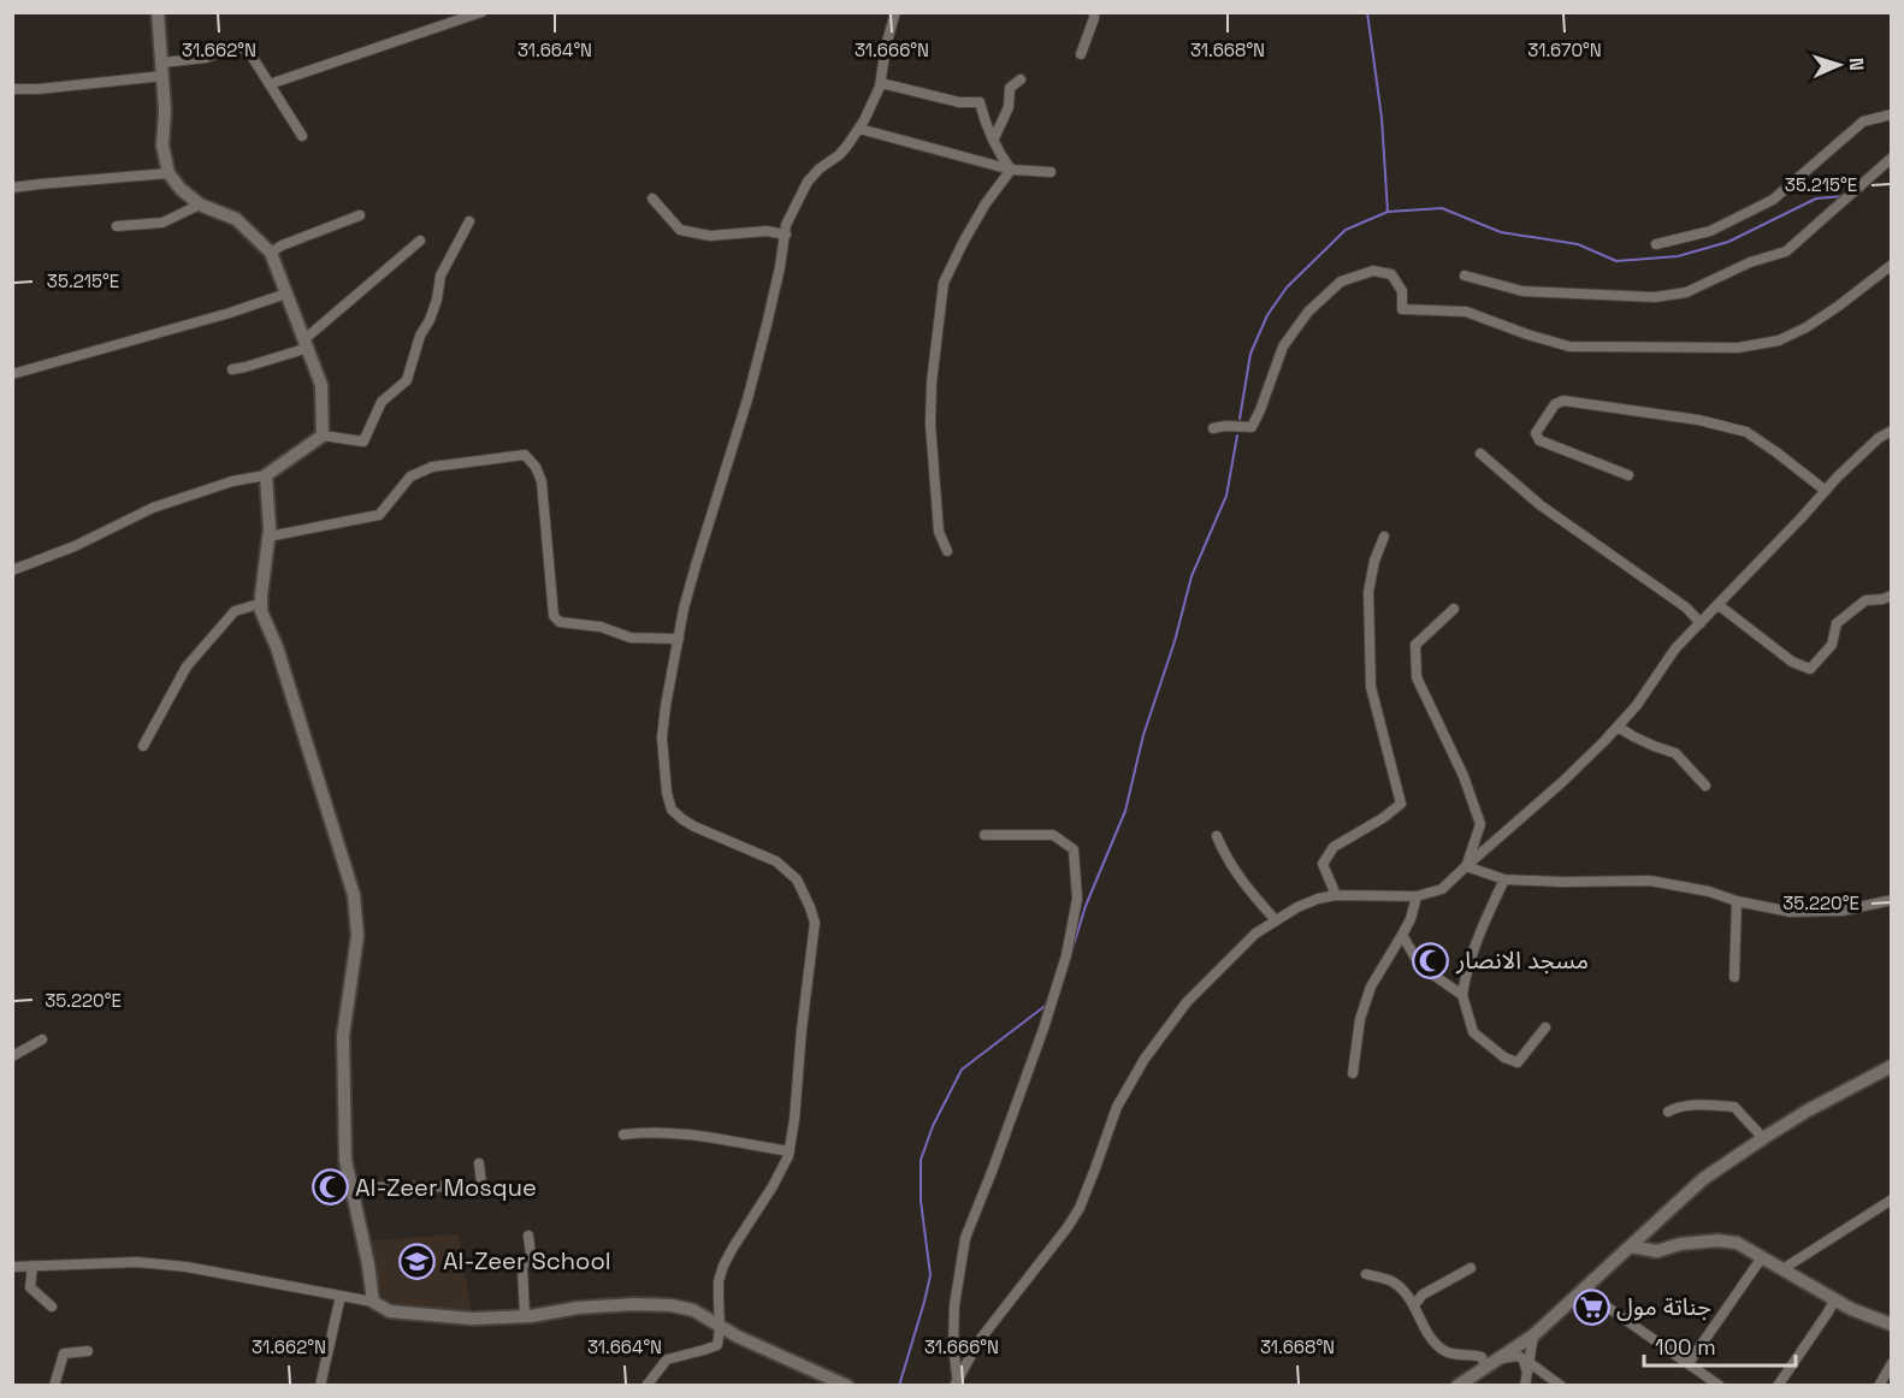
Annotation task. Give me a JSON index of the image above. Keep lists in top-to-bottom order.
{
  "places": {
    "mosque": ["مسجد الانصار", "Al-Zeer Mosque"],
    "school or university": ["Al-Zeer School"],
    "supermarket": ["جناتة مول"]
  },
  "scale_bar": "100 m",
  "north": "right",
  "coordinates": [
    "31.662°N",
    "31.664°N",
    "31.666°N",
    "31.668°N",
    "31.670°N",
    "35.215°E",
    "35.220°E"
  ]
}
